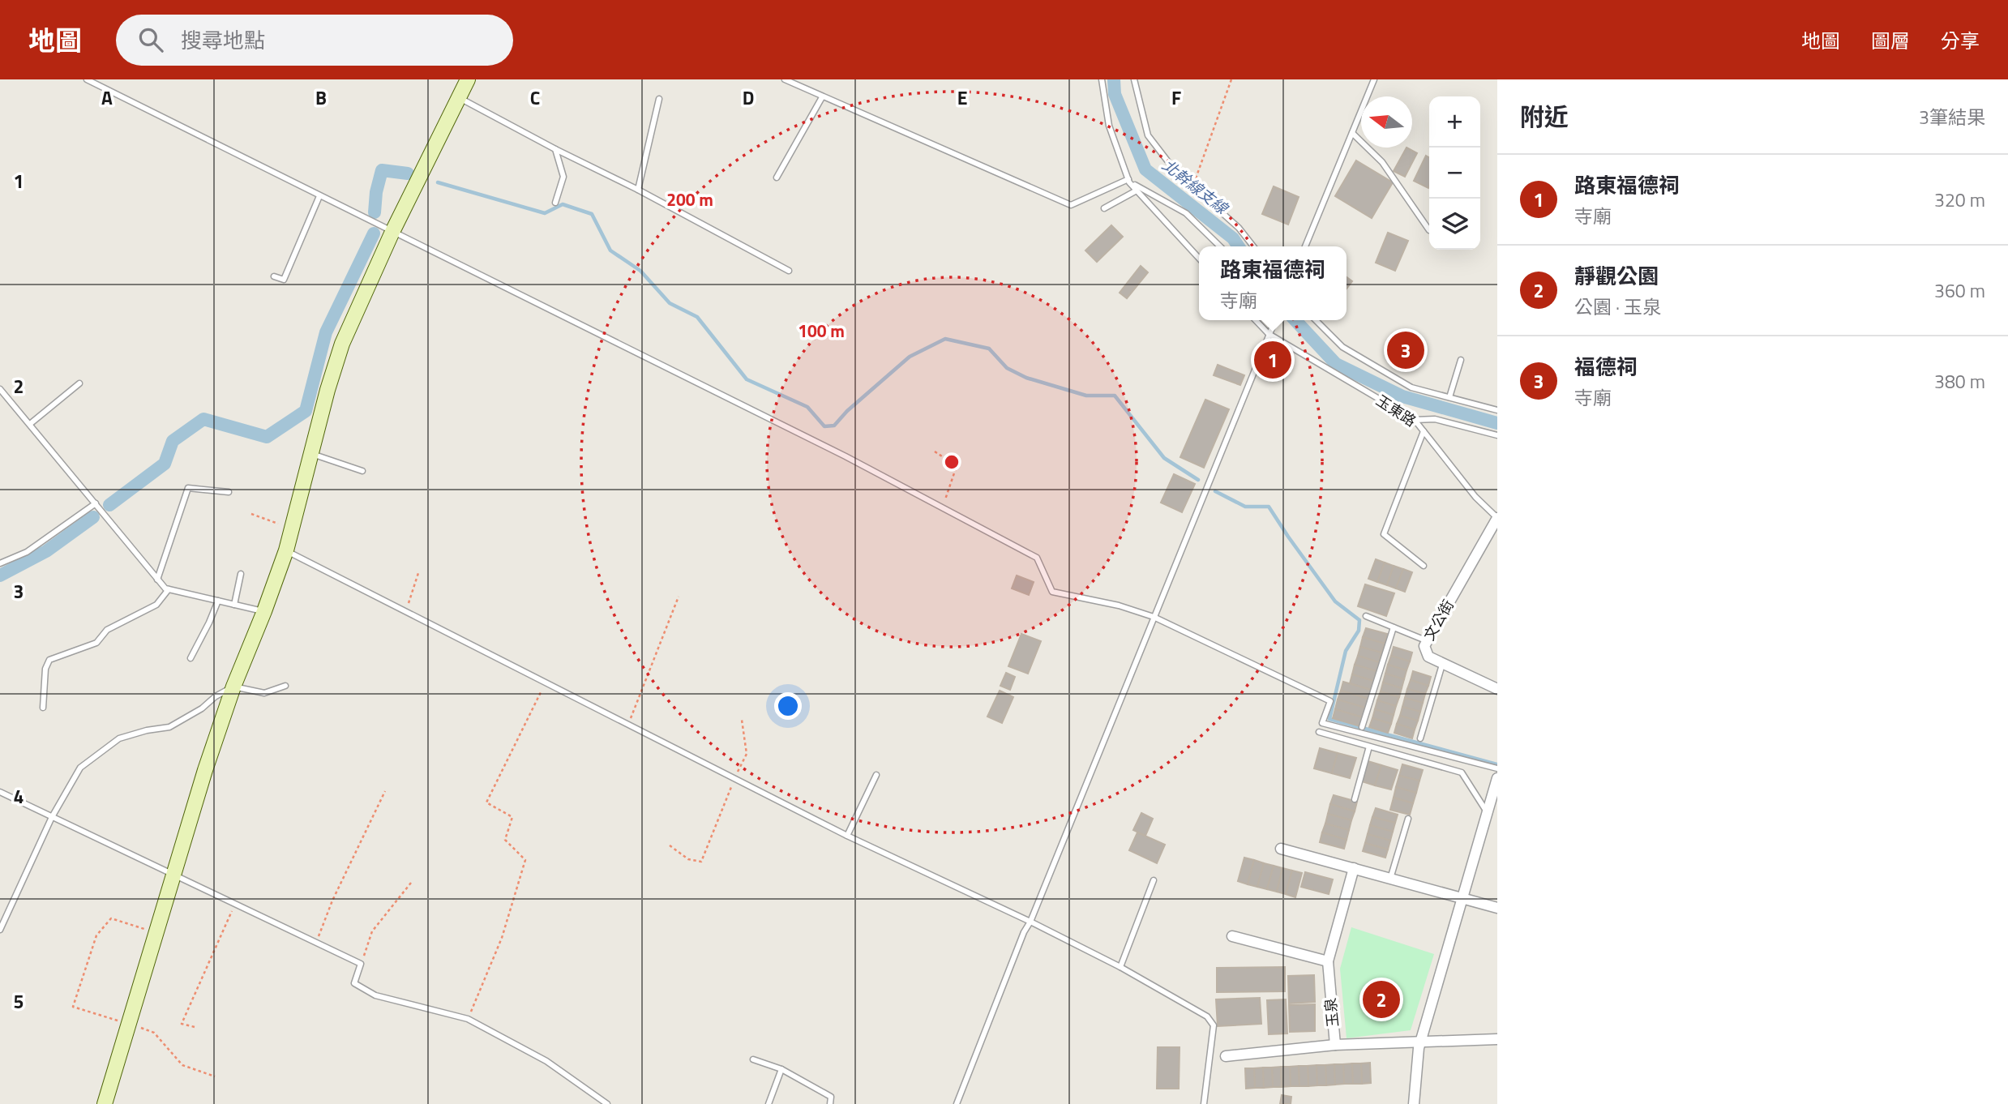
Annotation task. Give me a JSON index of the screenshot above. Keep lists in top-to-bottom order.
{
  "streets": {
    "street": ["文公街", "玉泉"],
    "lane": ["玉東路"]
  },
  "crossings": [
    ["玉東路", "文公街"]
  ],
  "water": ["北幹線支線"],
  "north": "left",
  "page": {
    "header": "地圖",
    "search": "搜尋地點",
    "nav": ["地圖", "圖層", "分享"],
    "heading": ["附近", "3筆結果"],
    "map_buttons": ["+", "−"],
    "list": [
      {
        "mark": "1",
        "name": "路東福德祠",
        "note": "寺廟",
        "value": "320 m"
      },
      {
        "mark": "2",
        "name": "靜觀公園",
        "note": "公園 · 玉泉",
        "value": "360 m"
      },
      {
        "mark": "3",
        "name": "福德祠",
        "note": "寺廟",
        "value": "380 m"
      }
    ],
    "popup": ["路東福德祠", "寺廟"],
    "pins": ["3", "1", "2"]
  },
  "grid": {
    "columns": [
      "A",
      "B",
      "C",
      "D",
      "E",
      "F"
    ],
    "rows": [
      "1",
      "2",
      "3",
      "4",
      "5"
    ]
  },
  "rings": ["200 m", "100 m"]
}
